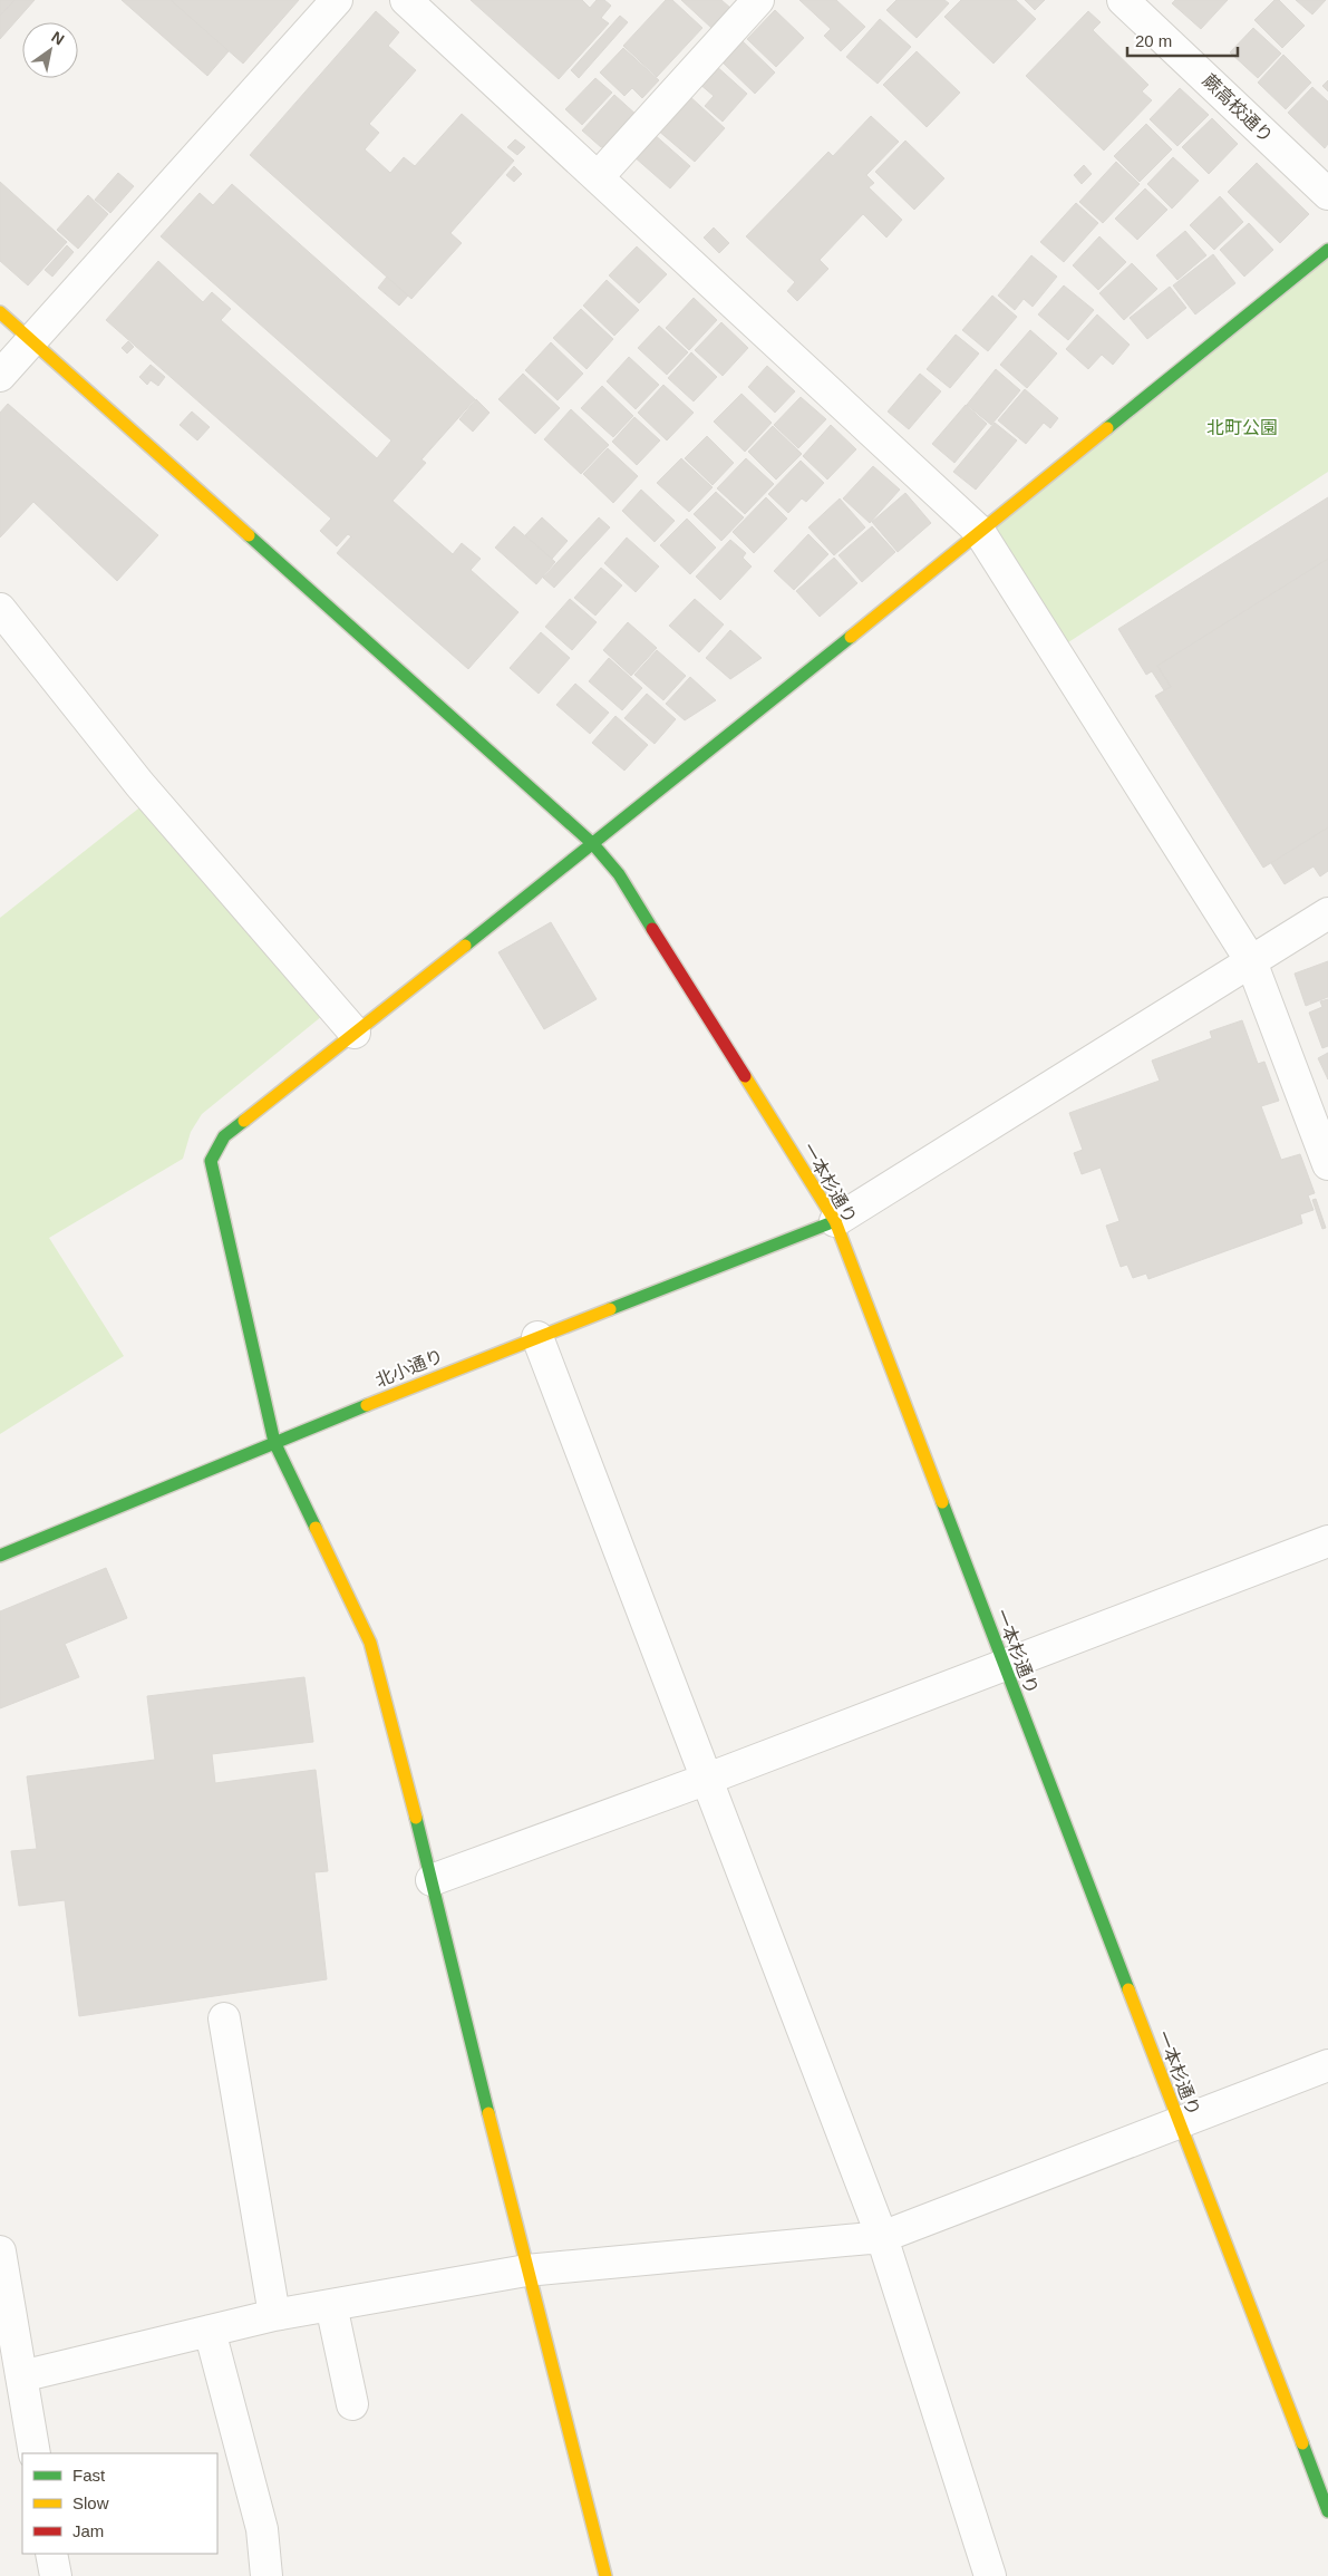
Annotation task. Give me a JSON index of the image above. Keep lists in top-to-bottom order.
{
  "streets": {
    "street": ["蕨高校通り", "一本杉通り", "北小通り"]
  },
  "crossings": [
    ["一本杉通り", "北小通り"]
  ],
  "parks": ["北町公園"],
  "legend": ["Fast", "Slow", "Jam"],
  "scale_bar": "20 m",
  "north": "top right"
}
